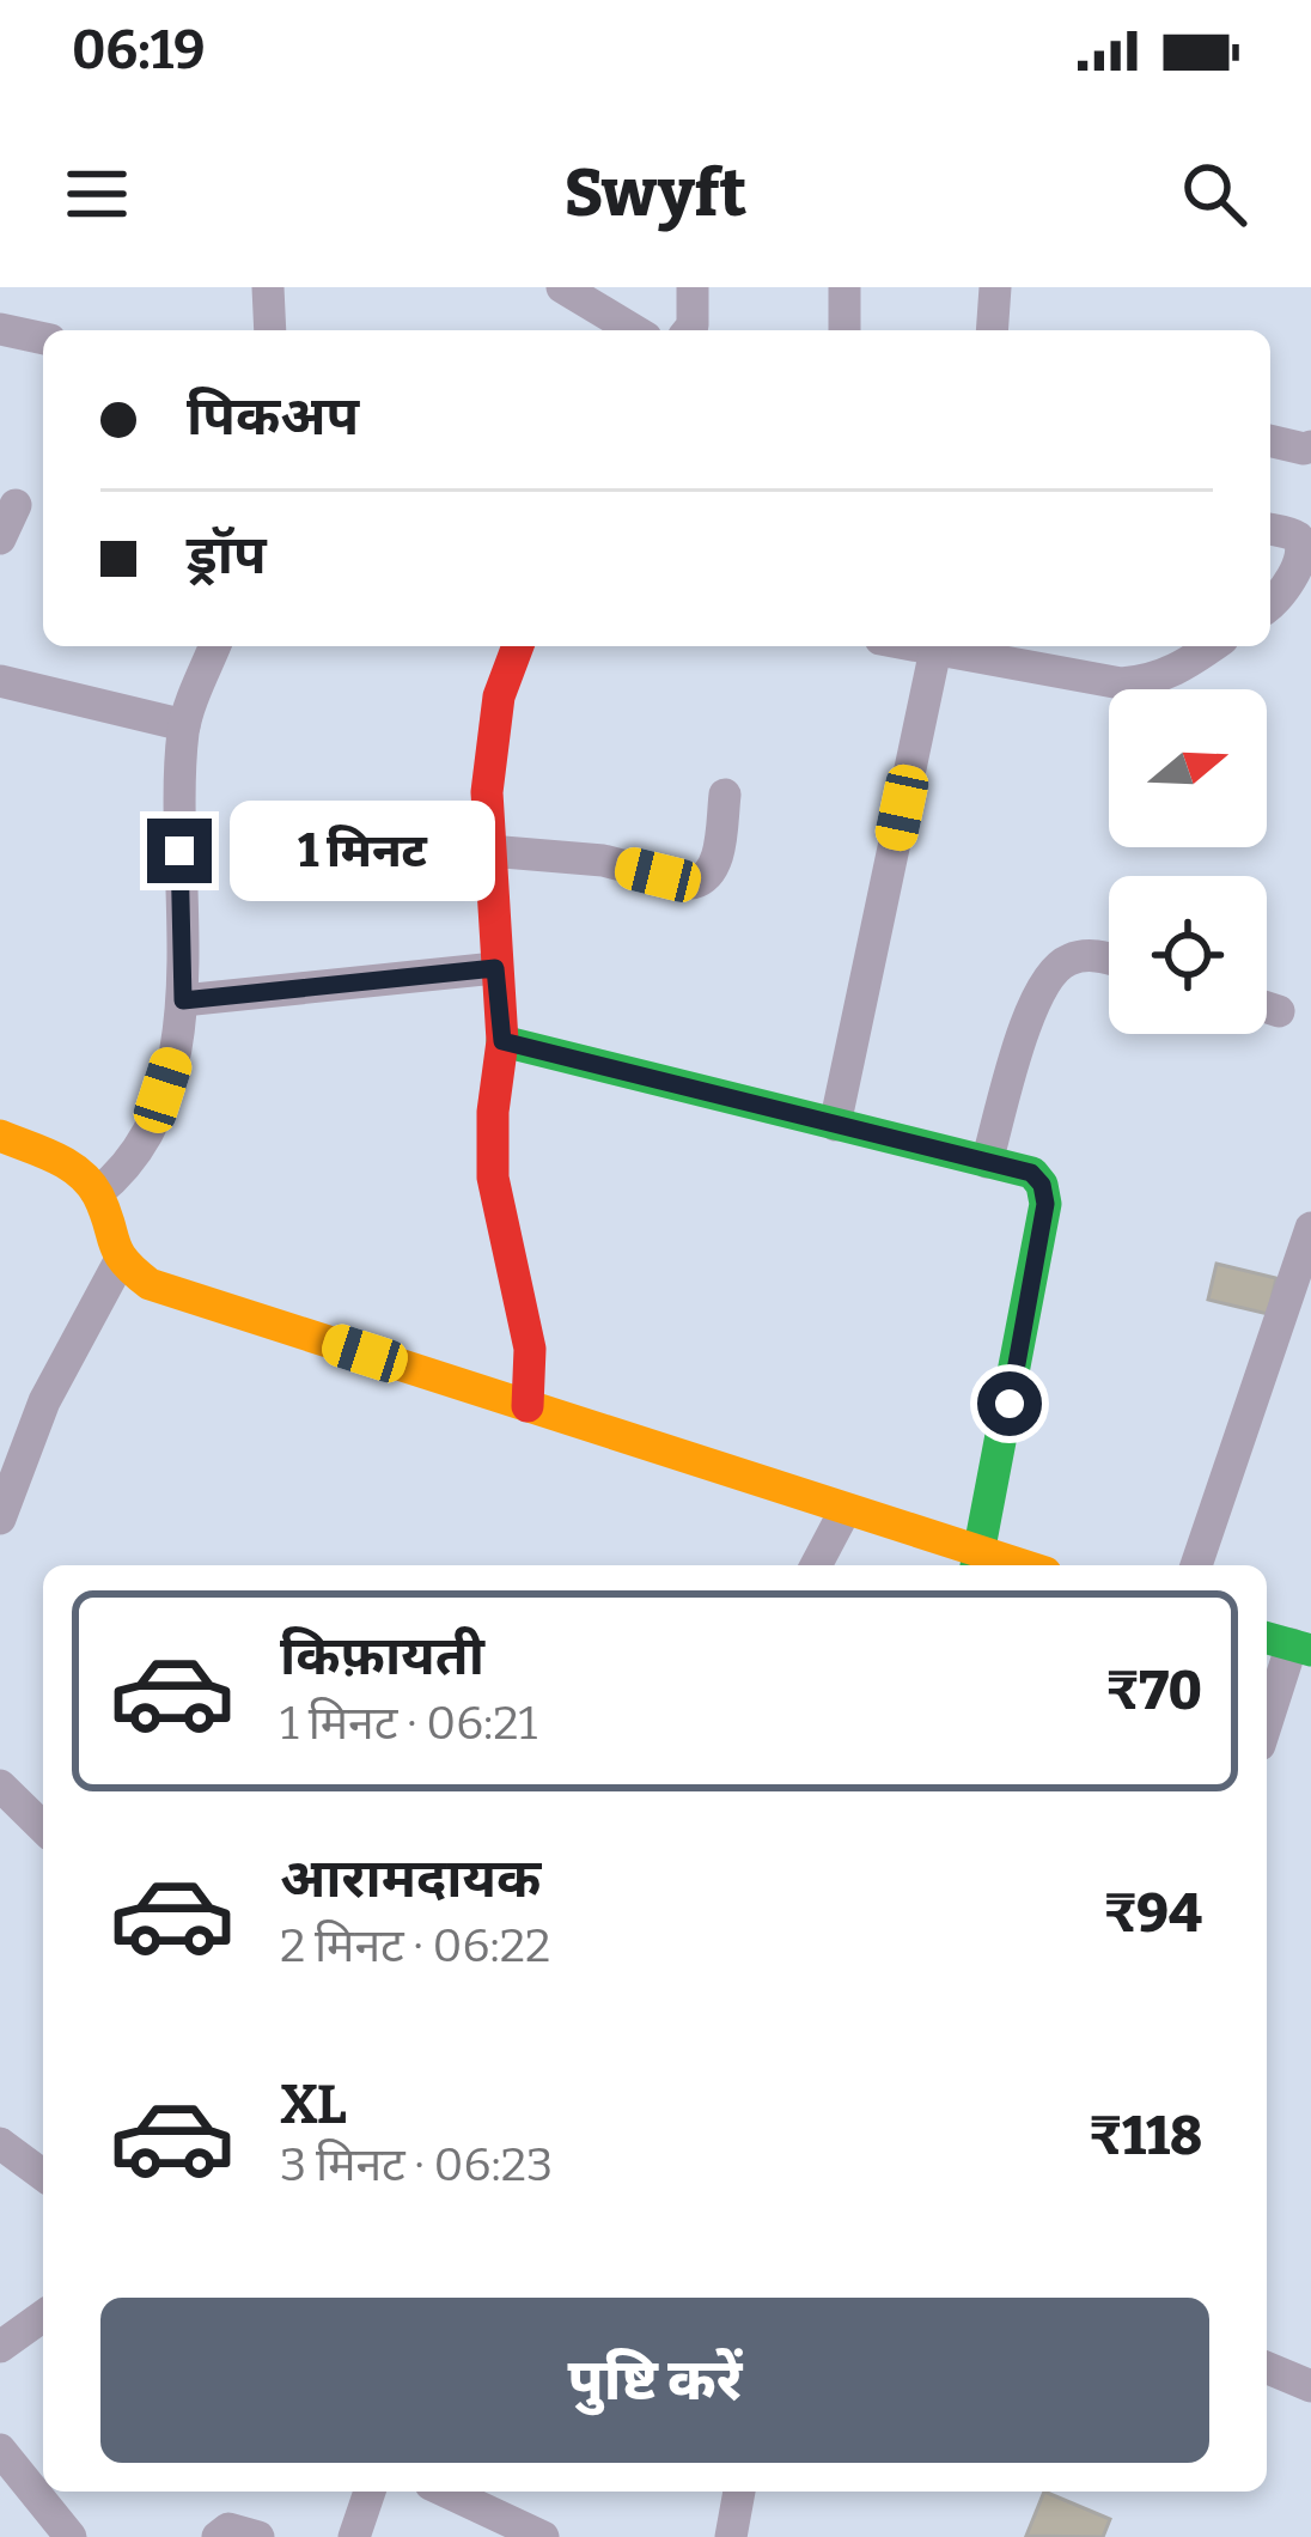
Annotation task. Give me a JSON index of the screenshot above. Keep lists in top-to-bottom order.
{
  "north": "right",
  "page": {
    "status": "06:19",
    "header": "Swyft",
    "banner": ["पिकअप", "ड्रॉप"],
    "bubble": "1 मिनट",
    "list": [
      {
        "name": "किफ़ायती",
        "note": "1 मिनट · 06:21",
        "value": "₹70"
      },
      {
        "name": "आरामदायक",
        "note": "2 मिनट · 06:22",
        "value": "₹94"
      },
      {
        "name": "XL",
        "note": "3 मिनट · 06:23",
        "value": "₹118"
      }
    ],
    "buttons": "पुष्टि करें"
  }
}
